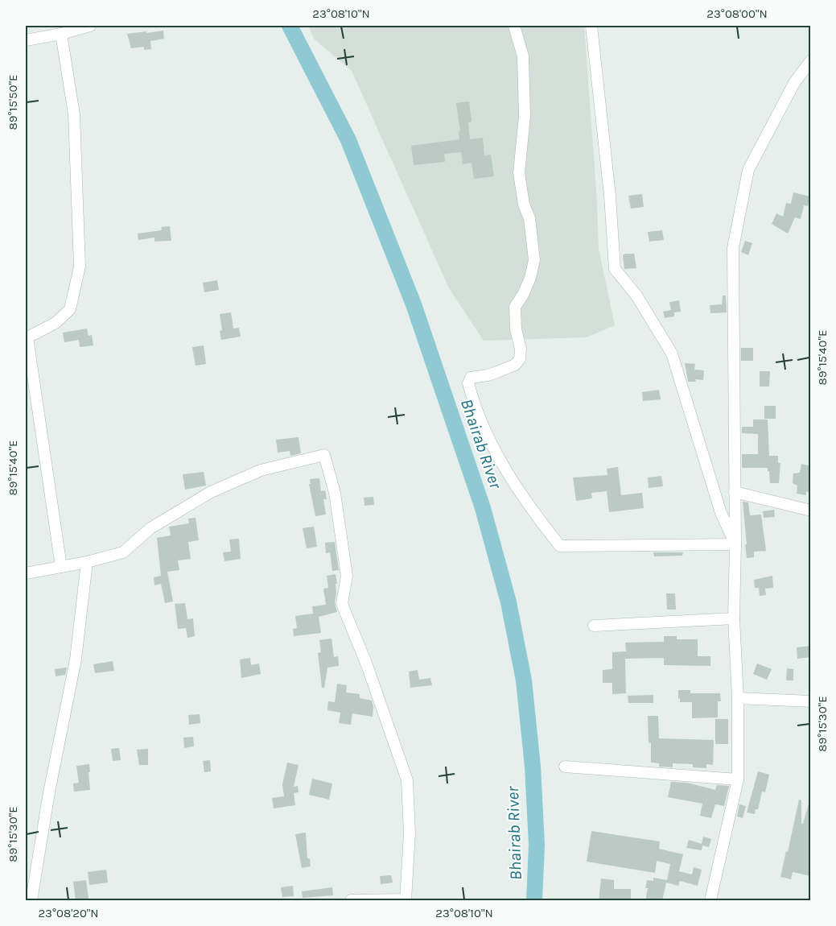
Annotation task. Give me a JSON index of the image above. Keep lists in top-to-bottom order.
{
  "water": ["Bhairab River"],
  "coordinates": [
    "23°08'10\"N",
    "23°08'00\"N",
    "89°15'50\"E",
    "89°15'40\"E",
    "89°15'30\"E",
    "23°08'20\"N"
  ]
}
